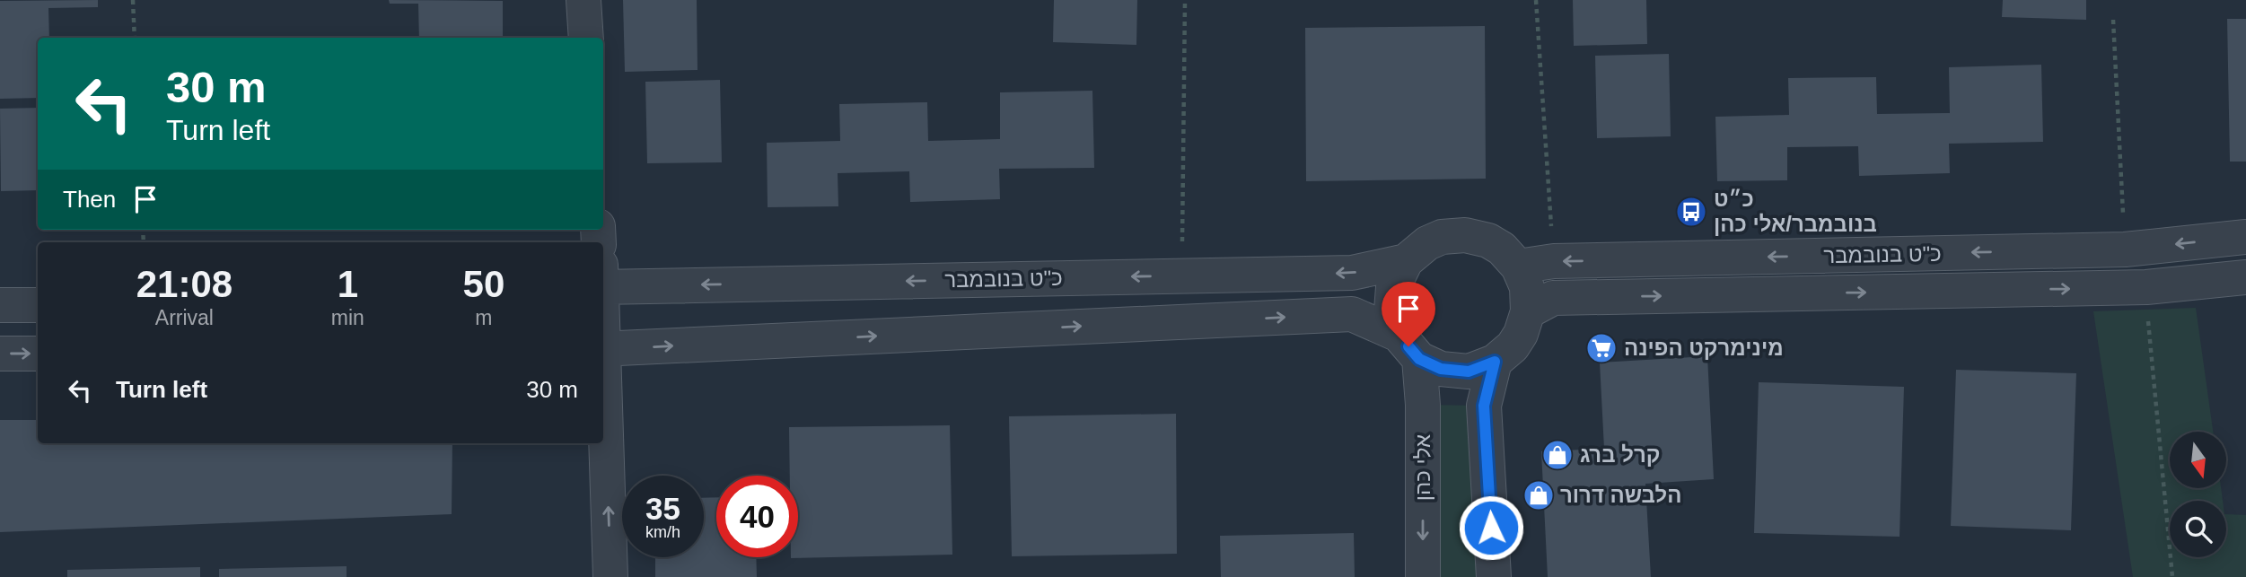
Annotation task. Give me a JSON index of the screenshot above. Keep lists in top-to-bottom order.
{
  "streets": {
    "street": ["כ\"ט בנובמבר", "אלי כהן"]
  },
  "crossings": [
    ["כ\"ט בנובמבר", "אלי כהן"]
  ],
  "places": {
    "bus stop": ["כ״ט בנובמבר/אלי כהן"],
    "supermarket": ["מינימרקט הפינה"],
    "shop": ["קרל ברג", "הלבשה דרור"]
  },
  "north": "bottom",
  "page": {
    "turn": ["30 m", "Turn left"],
    "then": "Then",
    "eta": [
      "21:08",
      "Arrival",
      "1",
      "min",
      "50",
      "m"
    ],
    "list": [
      {
        "name": "Turn left",
        "value": "30 m"
      }
    ],
    "speed": "35 km/h",
    "limit": "40"
  }
}
